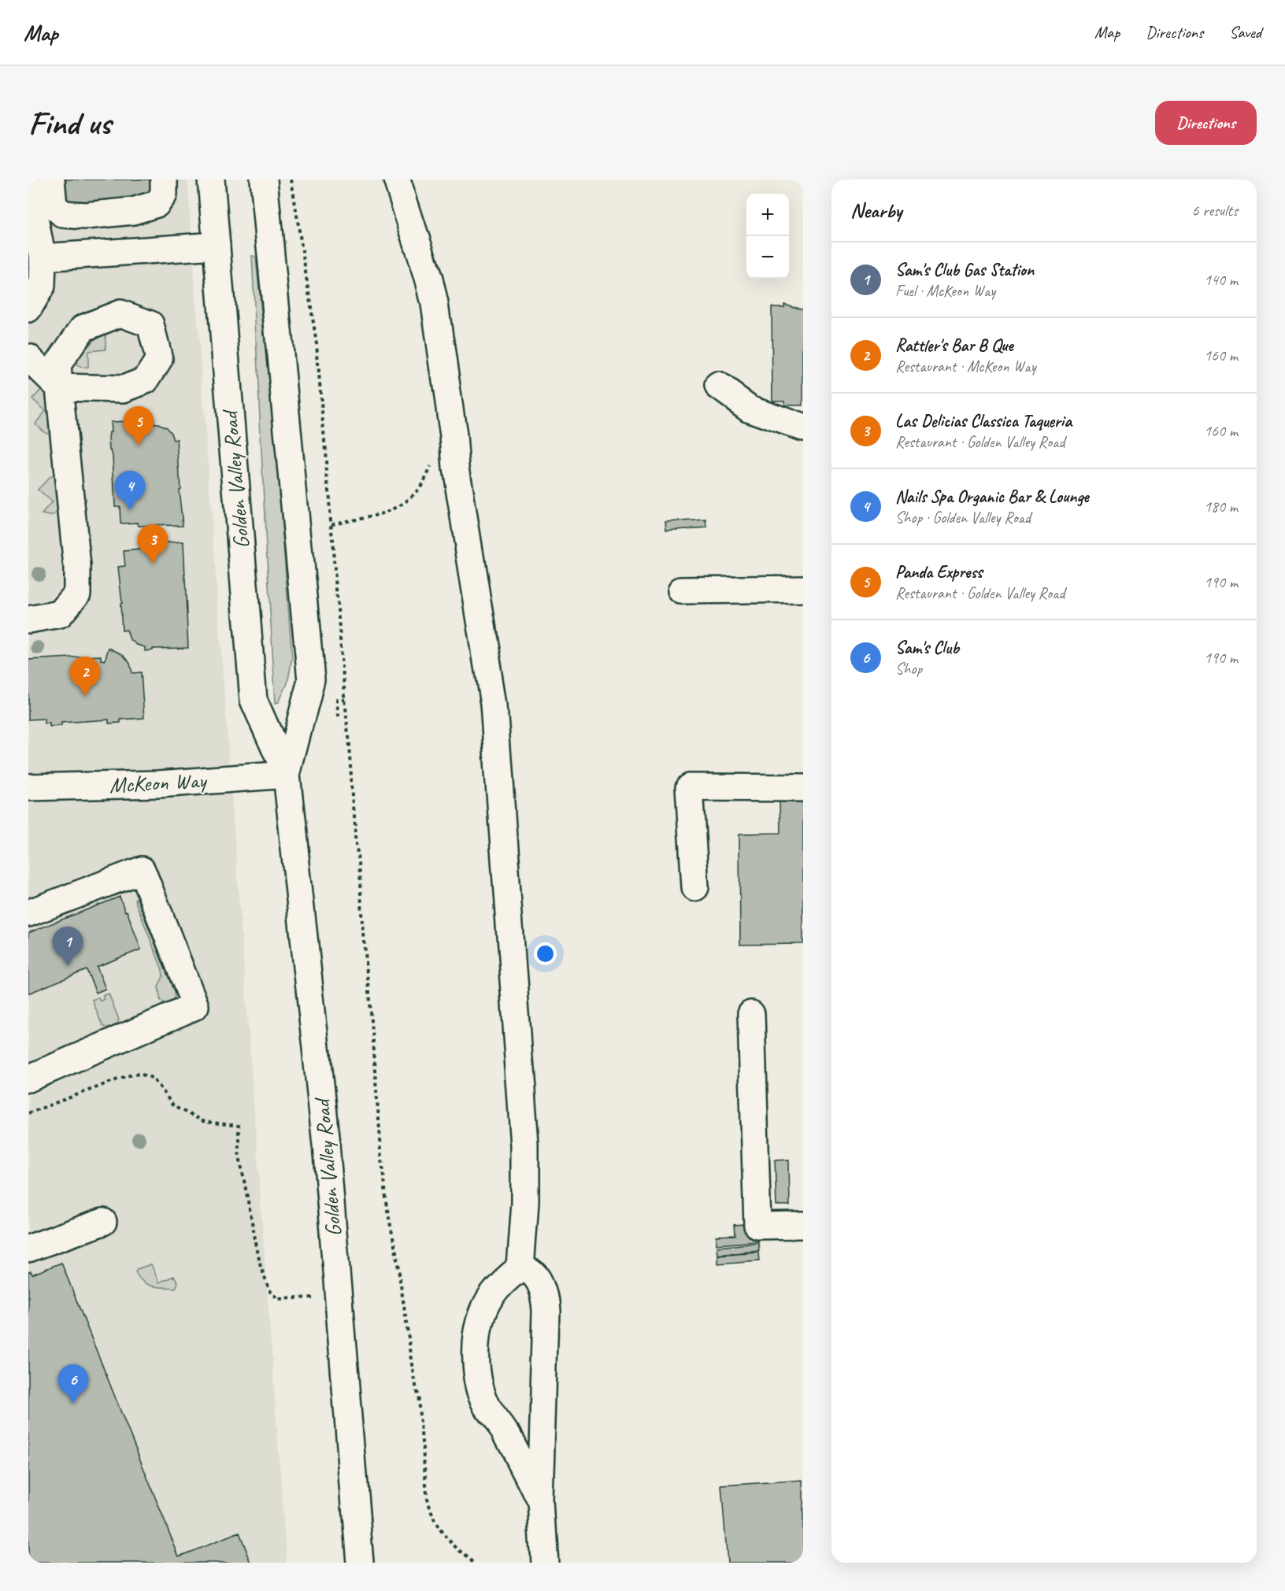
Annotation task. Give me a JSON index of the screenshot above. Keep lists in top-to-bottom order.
{
  "streets": {
    "main road": ["Golden Valley Road", "McKeon Way"]
  },
  "crossings": [
    ["Golden Valley Road", "McKeon Way"]
  ],
  "page": {
    "header": "Map",
    "nav": ["Map", "Directions", "Saved"],
    "buttons": "Directions",
    "title": "Find us",
    "heading": ["Nearby", "6 results"],
    "map_buttons": ["+", "−"],
    "list": [
      {
        "mark": "1",
        "name": "Sam's Club Gas Station",
        "note": "Fuel · McKeon Way",
        "value": "140 m"
      },
      {
        "mark": "2",
        "name": "Rattler's Bar B Que",
        "note": "Restaurant · McKeon Way",
        "value": "160 m"
      },
      {
        "mark": "3",
        "name": "Las Delicias Classica Taqueria",
        "note": "Restaurant · Golden Valley Road",
        "value": "160 m"
      },
      {
        "mark": "4",
        "name": "Nails Spa Organic Bar & Lounge",
        "note": "Shop · Golden Valley Road",
        "value": "180 m"
      },
      {
        "mark": "5",
        "name": "Panda Express",
        "note": "Restaurant · Golden Valley Road",
        "value": "190 m"
      },
      {
        "mark": "6",
        "name": "Sam's Club",
        "note": "Shop",
        "value": "190 m"
      }
    ],
    "pins": [
      "5",
      "4",
      "3",
      "2",
      "1",
      "6"
    ]
  }
}
